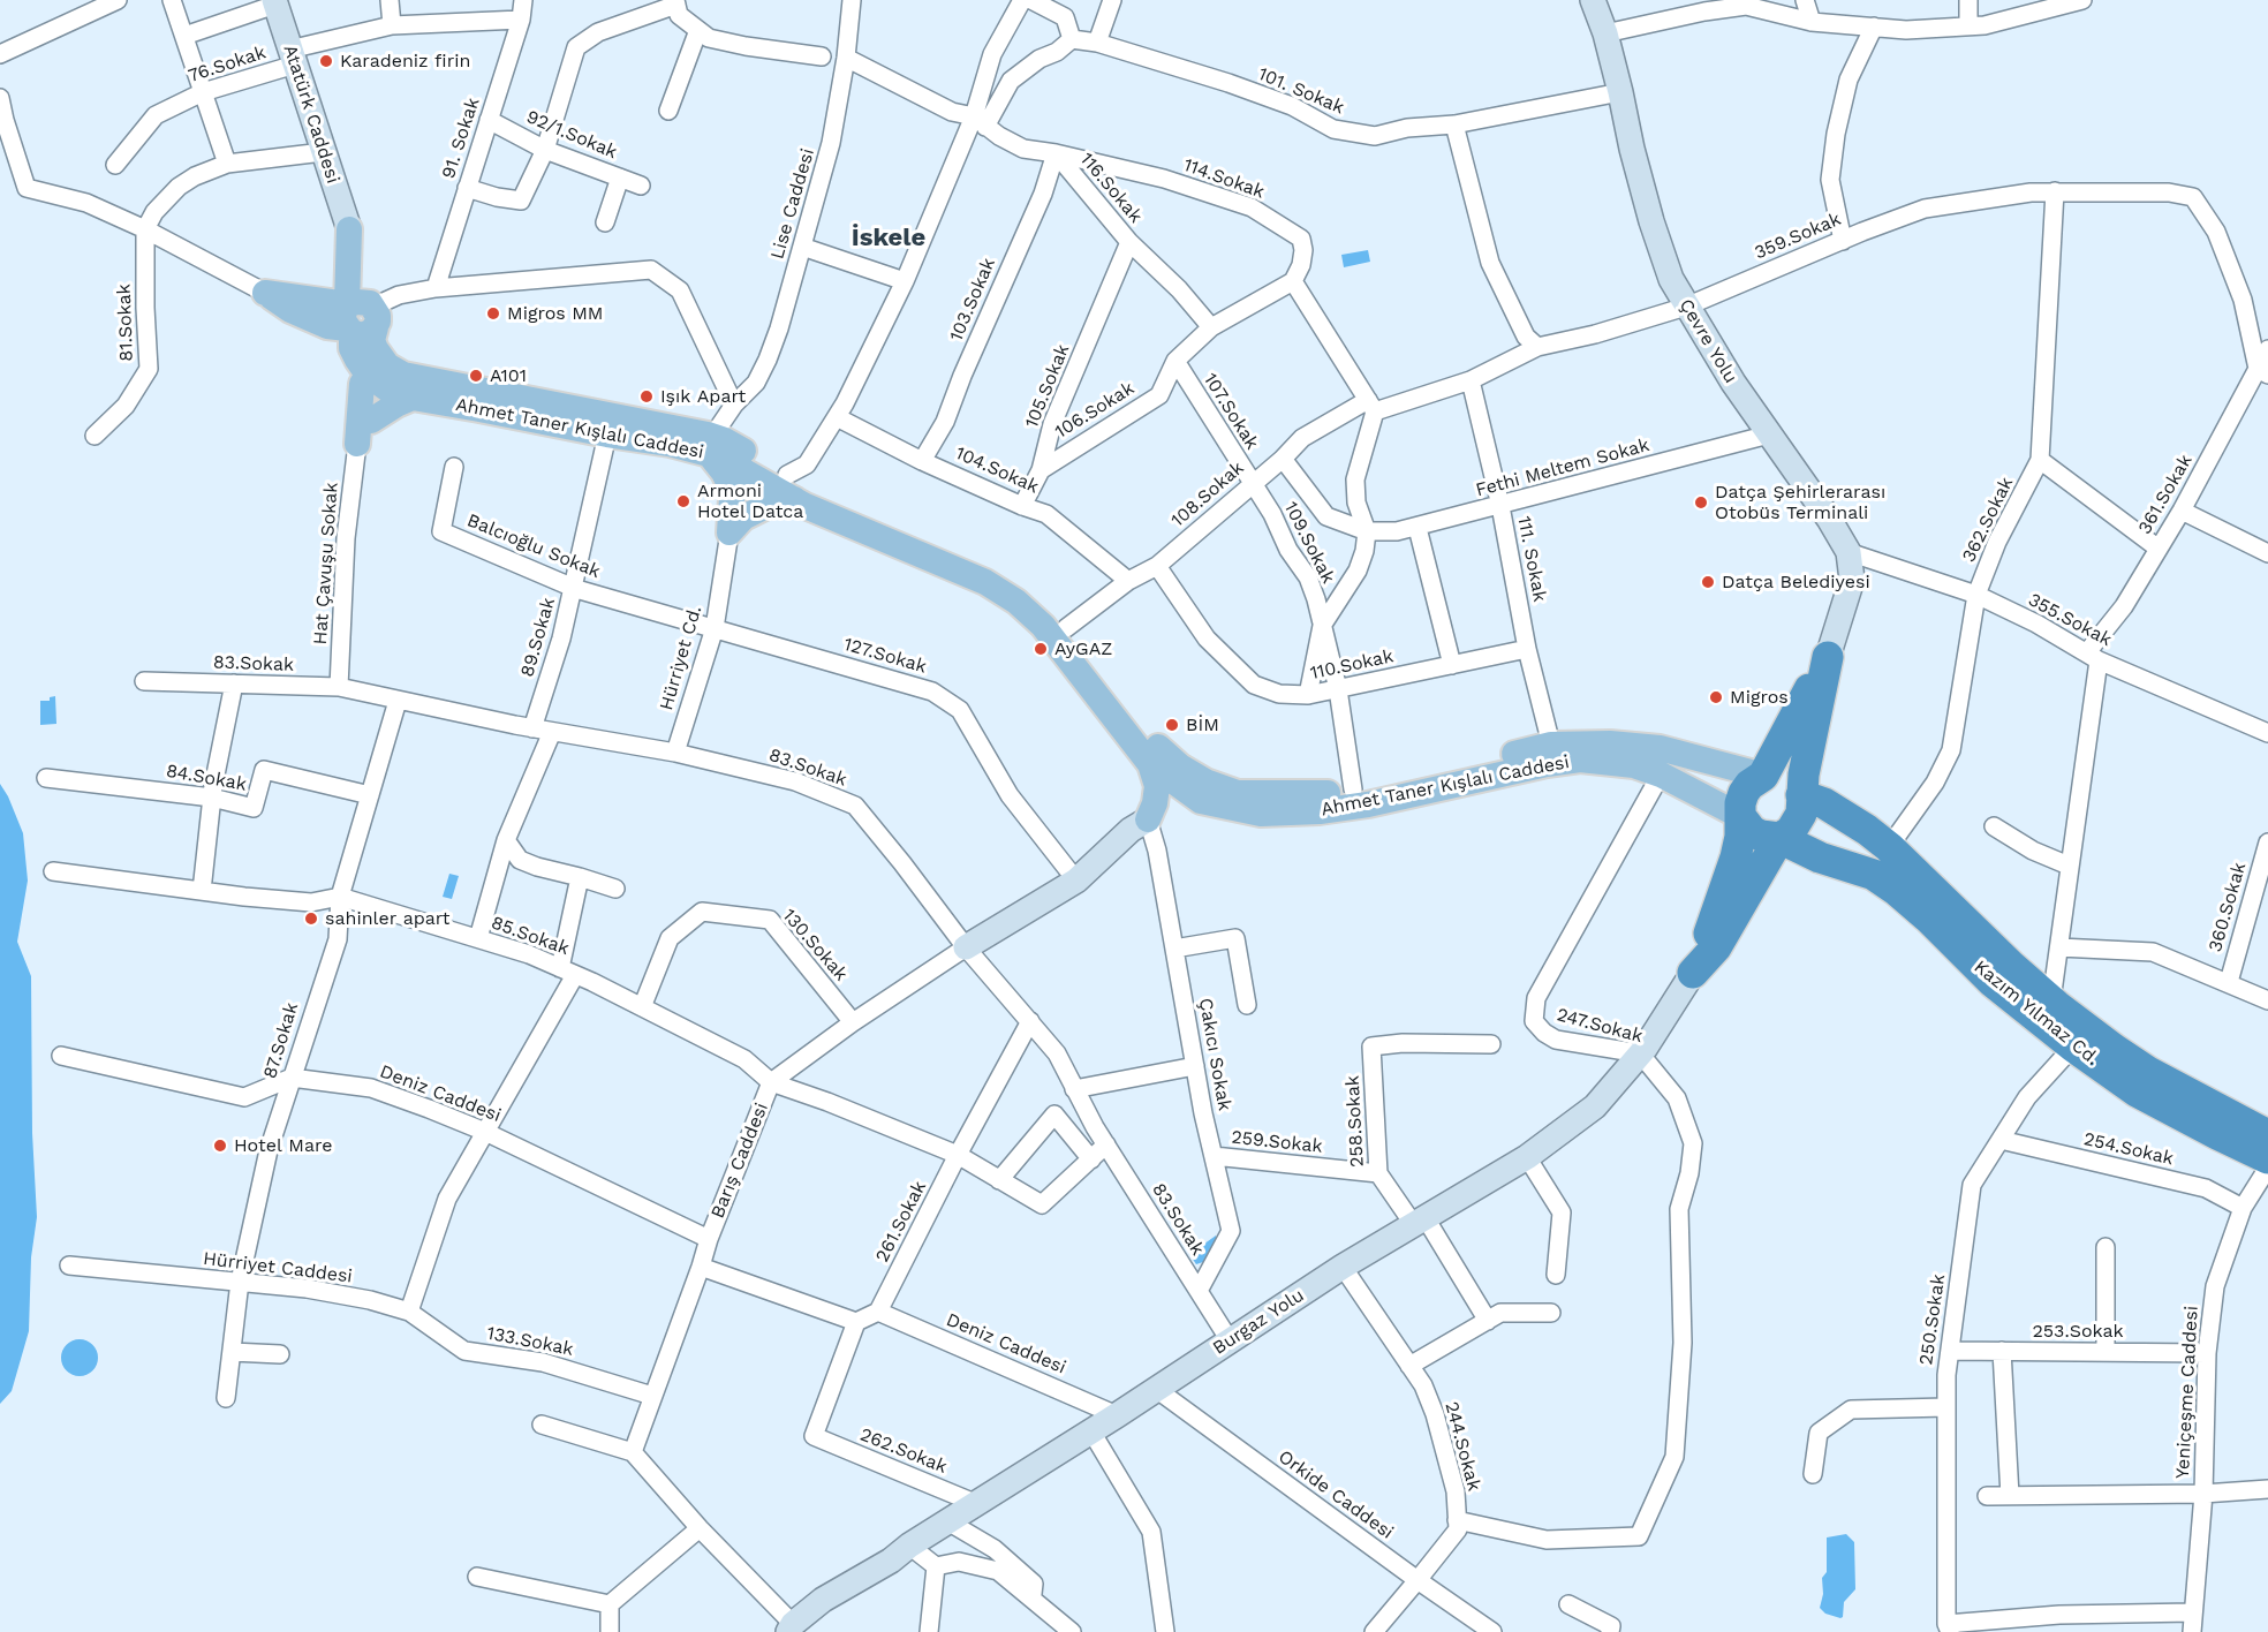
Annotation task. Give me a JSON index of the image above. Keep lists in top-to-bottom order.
{
  "streets": {
    "highway": ["Kazım Yılmaz Cd."],
    "main road": ["Ahmet Taner Kışlalı Caddesi"],
    "street": [
      "76.Sokak",
      "101. Sokak",
      "Atatürk Caddesi",
      "92/1.Sokak",
      "91. Sokak",
      "114.Sokak",
      "116.Sokak",
      "Lise Caddesi",
      "359.Sokak",
      "103.Sokak",
      "81.Sokak",
      "Çevre Yolu",
      "105.Sokak",
      "106.Sokak",
      "107.Sokak",
      "Fethi Meltem Sokak",
      "104.Sokak",
      "108.Sokak",
      "361.Sokak",
      "362.Sokak",
      "109.Sokak",
      "Balcıoğlu Sokak",
      "111. Sokak",
      "Hat Çavuşu Sokak",
      "355.Sokak",
      "89.Sokak",
      "127.Sokak",
      "Hürriyet Cd.",
      "83.Sokak",
      "110.Sokak",
      "84.Sokak",
      "360.Sokak",
      "85.Sokak",
      "130.Sokak",
      "247.Sokak",
      "87.Sokak",
      "Çakıcı Sokak",
      "Deniz Caddesi",
      "258.Sokak",
      "259.Sokak",
      "254.Sokak",
      "Barış Caddesi",
      "261.Sokak",
      "Hürriyet Caddesi",
      "250.Sokak",
      "Burgaz Yolu",
      "253.Sokak",
      "133.Sokak",
      "Yeniçeşme Caddesi",
      "244.Sokak",
      "262.Sokak",
      "Orkide Caddesi"
    ]
  },
  "crossings": [
    ["76.Sokak", "Atatürk Caddesi"],
    ["76.Sokak", "91. Sokak"],
    ["101. Sokak", "Çevre Yolu"],
    ["92/1.Sokak", "91. Sokak"],
    ["114.Sokak", "116.Sokak"],
    ["114.Sokak", "103.Sokak"],
    ["114.Sokak", "106.Sokak"],
    ["116.Sokak", "Lise Caddesi"],
    ["116.Sokak", "103.Sokak"],
    ["116.Sokak", "105.Sokak"],
    ["116.Sokak", "106.Sokak"],
    ["Lise Caddesi", "Ahmet Taner Kışlalı Caddesi"],
    ["359.Sokak", "Çevre Yolu"],
    ["359.Sokak", "108.Sokak"],
    ["359.Sokak", "361.Sokak"],
    ["359.Sokak", "362.Sokak"],
    ["359.Sokak", "111. Sokak"],
    ["103.Sokak", "104.Sokak"],
    ["Çevre Yolu", "Fethi Meltem Sokak"],
    ["Çevre Yolu", "355.Sokak"],
    ["105.Sokak", "106.Sokak"],
    ["105.Sokak", "104.Sokak"],
    ["106.Sokak", "107.Sokak"],
    ["107.Sokak", "108.Sokak"],
    ["107.Sokak", "109.Sokak"],
    ["Ahmet Taner Kışlalı Caddesi", "108.Sokak"],
    ["Ahmet Taner Kışlalı Caddesi", "109.Sokak"],
    ["Ahmet Taner Kışlalı Caddesi", "111. Sokak"],
    ["Ahmet Taner Kışlalı Caddesi", "89.Sokak"],
    ["Ahmet Taner Kışlalı Caddesi", "Kazım Yılmaz Cd."],
    ["Ahmet Taner Kışlalı Caddesi", "247.Sokak"],
    ["Fethi Meltem Sokak", "109.Sokak"],
    ["Fethi Meltem Sokak", "111. Sokak"],
    ["104.Sokak", "108.Sokak"],
    ["108.Sokak", "109.Sokak"],
    ["108.Sokak", "110.Sokak"],
    ["361.Sokak", "355.Sokak"],
    ["362.Sokak", "355.Sokak"],
    ["362.Sokak", "Kazım Yılmaz Cd."],
    ["109.Sokak", "110.Sokak"],
    ["Balcıoğlu Sokak", "89.Sokak"],
    ["Balcıoğlu Sokak", "127.Sokak"],
    ["Balcıoğlu Sokak", "Hürriyet Cd."],
    ["111. Sokak", "110.Sokak"],
    ["Hat Çavuşu Sokak", "83.Sokak"],
    ["89.Sokak", "83.Sokak"],
    ["127.Sokak", "Hürriyet Cd."],
    ["127.Sokak", "Barış Caddesi"],
    ["Hürriyet Cd.", "83.Sokak"],
    ["83.Sokak", "87.Sokak"],
    ["83.Sokak", "Çakıcı Sokak"],
    ["83.Sokak", "Barış Caddesi"],
    ["83.Sokak", "261.Sokak"],
    ["83.Sokak", "Burgaz Yolu"],
    ["84.Sokak", "87.Sokak"],
    ["85.Sokak", "130.Sokak"],
    ["85.Sokak", "87.Sokak"],
    ["85.Sokak", "Barış Caddesi"],
    ["85.Sokak", "261.Sokak"],
    ["130.Sokak", "Barış Caddesi"],
    ["Kazım Yılmaz Cd.", "250.Sokak"],
    ["247.Sokak", "Burgaz Yolu"],
    ["247.Sokak", "244.Sokak"],
    ["87.Sokak", "Deniz Caddesi"],
    ["87.Sokak", "Hürriyet Caddesi"],
    ["Çakıcı Sokak", "259.Sokak"],
    ["Çakıcı Sokak", "Barış Caddesi"],
    ["Deniz Caddesi", "Barış Caddesi"],
    ["Deniz Caddesi", "261.Sokak"],
    ["Deniz Caddesi", "Burgaz Yolu"],
    ["258.Sokak", "259.Sokak"],
    ["258.Sokak", "Burgaz Yolu"],
    ["254.Sokak", "250.Sokak"],
    ["254.Sokak", "Yeniçeşme Caddesi"],
    ["Barış Caddesi", "133.Sokak"],
    ["Hürriyet Caddesi", "133.Sokak"],
    ["250.Sokak", "253.Sokak"],
    ["Burgaz Yolu", "244.Sokak"],
    ["Burgaz Yolu", "262.Sokak"],
    ["Burgaz Yolu", "Orkide Caddesi"],
    ["253.Sokak", "Yeniçeşme Caddesi"],
    ["244.Sokak", "Orkide Caddesi"]
  ],
  "districts": ["İskele"],
  "places": [
    "Karadeniz firin",
    "Migros MM",
    "A101",
    "Işık Apart",
    "Armoni Hotel Datca",
    "Datça Şehirlerarası Otobüs Terminali",
    "Datça Belediyesi",
    "AyGAZ",
    "Migros",
    "BİM",
    "sahinler apart",
    "Hotel Mare"
  ]
}
